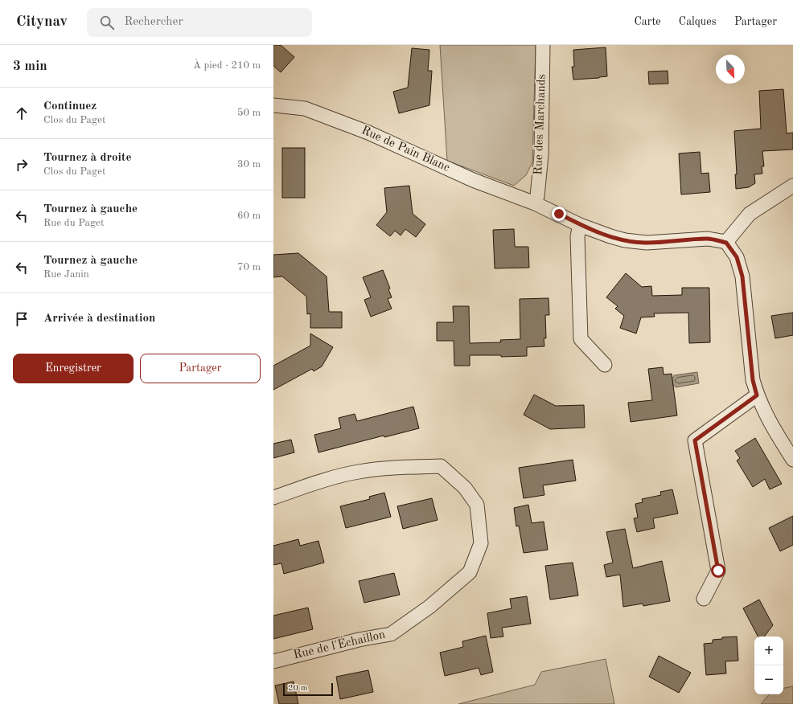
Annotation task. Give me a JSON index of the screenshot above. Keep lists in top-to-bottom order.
{
  "streets": {
    "street": ["Rue des Marchands", "Rue de Pain Blanc", "Rue de l'Échaillon"]
  },
  "crossings": [
    ["Rue des Marchands", "Rue de Pain Blanc"]
  ],
  "scale_bar": "20 m",
  "north": "bottom right",
  "page": {
    "header": "Citynav",
    "search": "Rechercher",
    "nav": ["Carte", "Calques", "Partager"],
    "heading": ["3 min", "À pied · 210 m"],
    "list": [
      ["Continuez", "Clos du Paget", "50 m"],
      ["Tournez à droite", "Clos du Paget", "30 m"],
      ["Tournez à gauche", "Rue du Paget", "60 m"],
      ["Tournez à gauche", "Rue Janin", "70 m"],
      "Arrivée à destination"
    ],
    "buttons": ["Enregistrer", "Partager"],
    "map_buttons": ["+", "−"],
    "scale": "20 m"
  }
}
